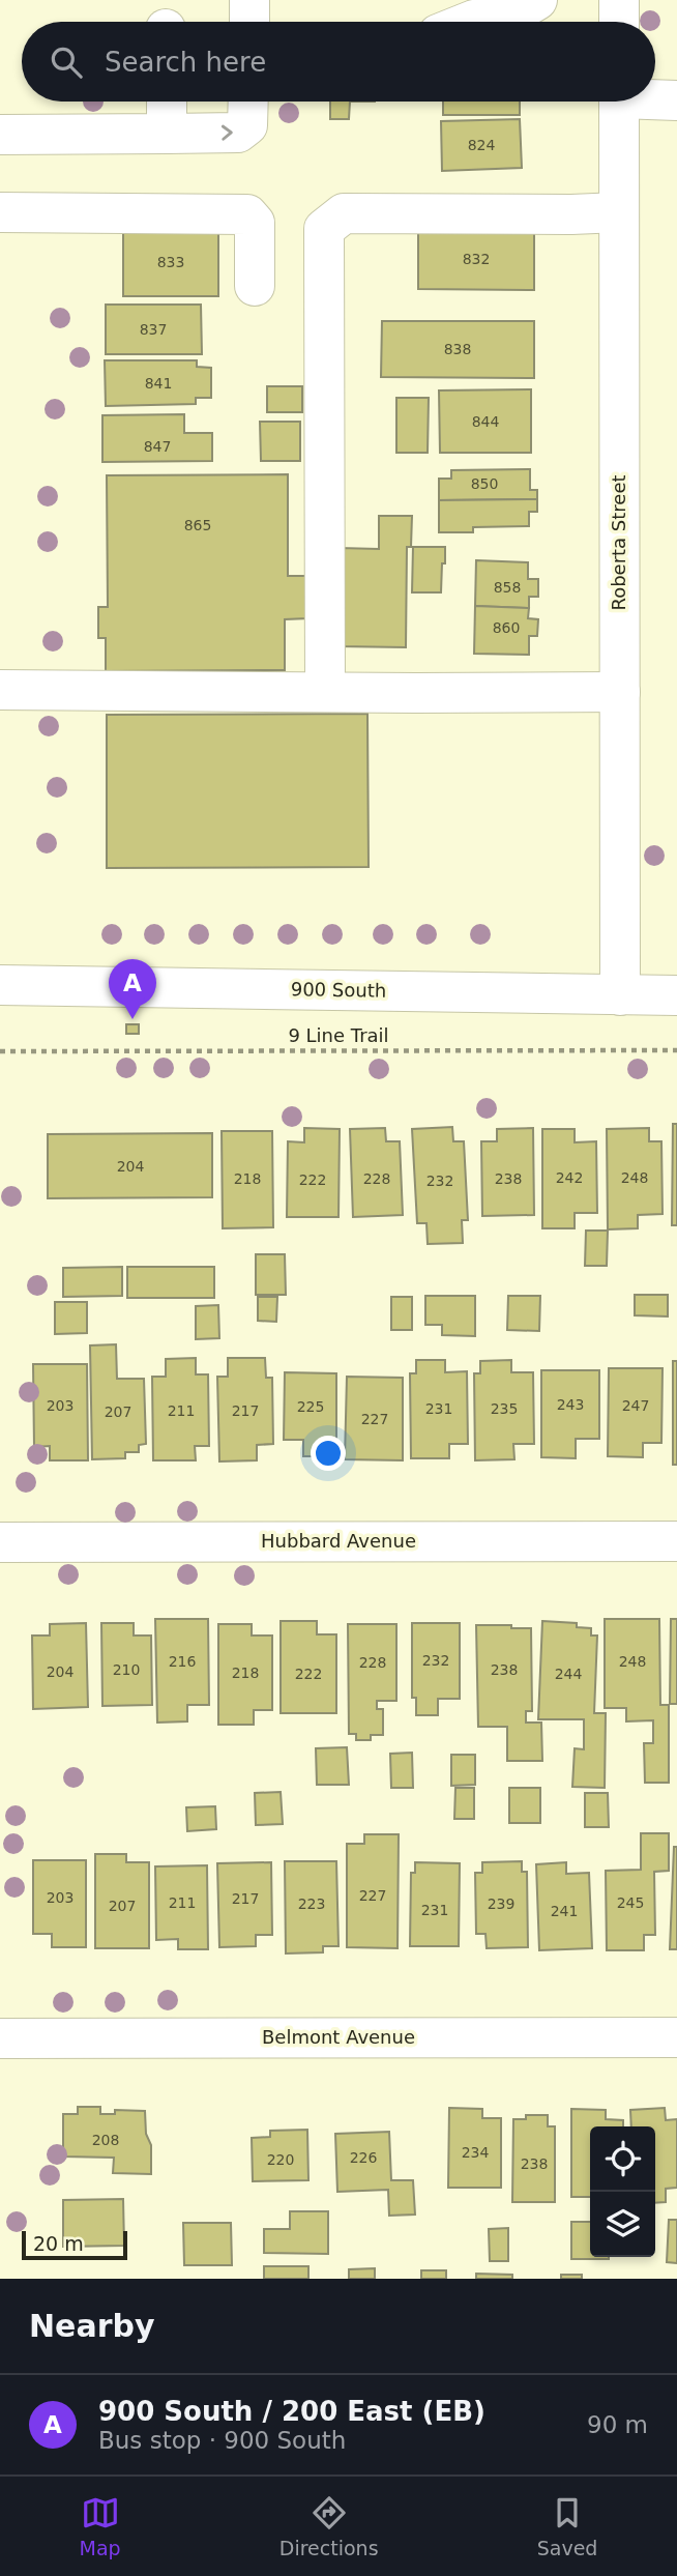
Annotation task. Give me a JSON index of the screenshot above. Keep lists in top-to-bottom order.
{
  "streets": {
    "street": [
      "Roberta Street",
      "900 South",
      "Hubbard Avenue",
      "Belmont Avenue"
    ],
    "path": ["9 Line Trail"]
  },
  "crossings": [
    ["Roberta Street", "900 South"]
  ],
  "house_numbers": [
    "824",
    "832",
    "833",
    "837",
    "838",
    "841",
    "844",
    "847",
    "850",
    "865",
    "858",
    "860",
    "204",
    "242",
    "248",
    "218",
    "228",
    "238",
    "222",
    "232",
    "243",
    "203",
    "247",
    "225",
    "231",
    "235",
    "211",
    "217",
    "207",
    "227",
    "232",
    "216",
    "248",
    "228",
    "210",
    "238",
    "204",
    "218",
    "222",
    "244",
    "227",
    "203",
    "217",
    "211",
    "245",
    "223",
    "239",
    "207",
    "231",
    "241",
    "208",
    "234",
    "226",
    "220",
    "238"
  ],
  "scale_bar": "20 m",
  "page": {
    "search": "Search here",
    "pins": "A",
    "scale": "20 m",
    "heading": "Nearby",
    "list": [
      {
        "mark": "A",
        "name": "900 South / 200 East (EB)",
        "note": "Bus stop · 900 South",
        "value": "90 m"
      }
    ],
    "nav": ["Map", "Directions", "Saved"]
  }
}
